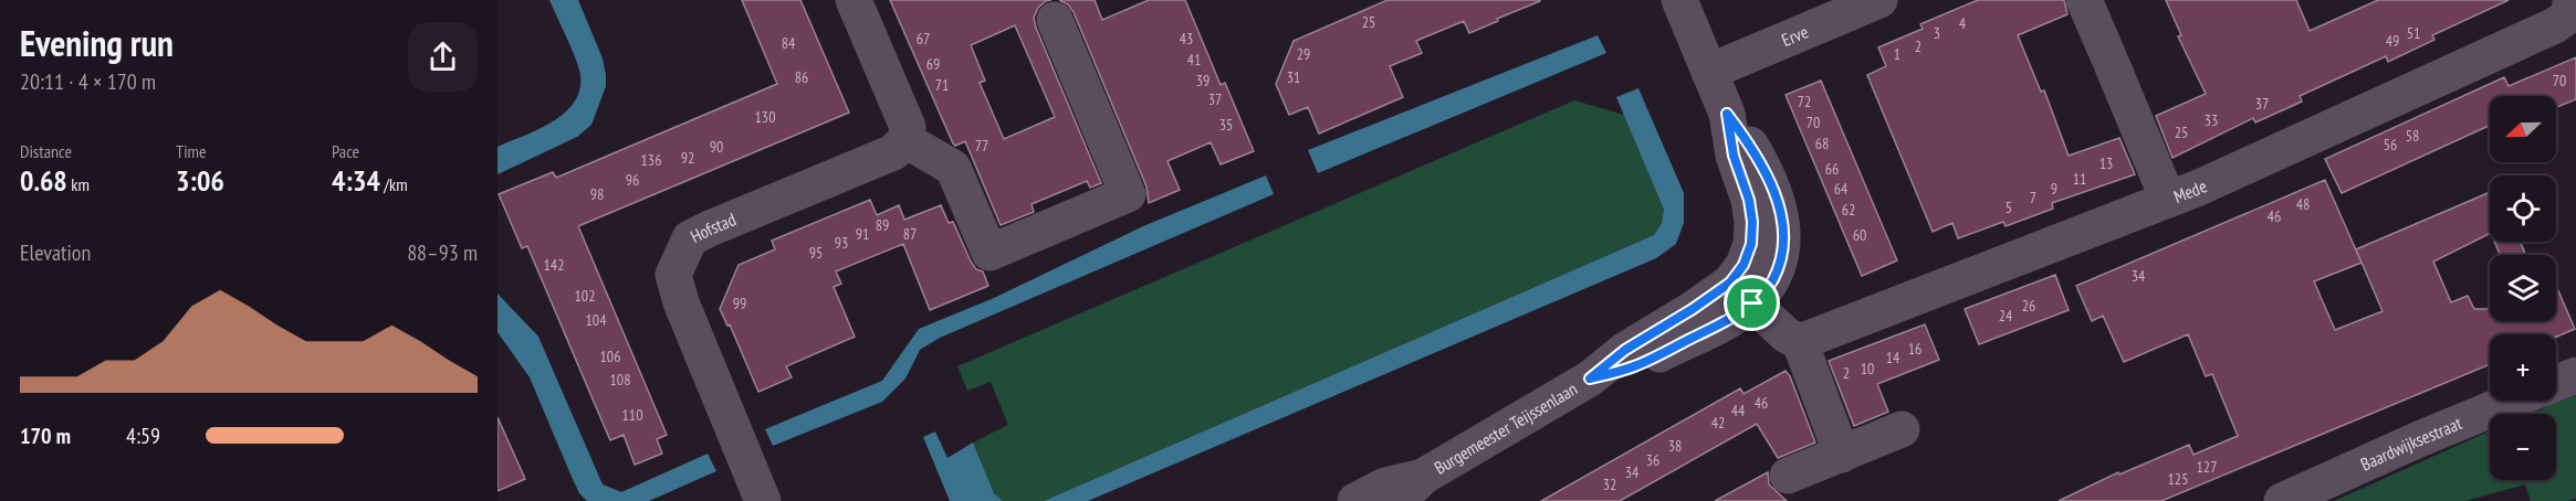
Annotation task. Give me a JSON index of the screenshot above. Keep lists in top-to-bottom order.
{
  "streets": {
    "street": [
      "Erve",
      "Mede",
      "Hofstad",
      "Burgemeester Teijssenlaan",
      "Baardwijksestraat"
    ]
  },
  "crossings": [
    ["Erve", "Burgemeester Teijssenlaan"]
  ],
  "house_numbers": [
    "25",
    "4",
    "3",
    "51",
    "67",
    "43",
    "49",
    "84",
    "2",
    "29",
    "1",
    "41",
    "69",
    "86",
    "31",
    "39",
    "70",
    "71",
    "37",
    "72",
    "37",
    "130",
    "33",
    "70",
    "35",
    "25",
    "58",
    "68",
    "56",
    "77",
    "90",
    "92",
    "136",
    "13",
    "66",
    "11",
    "96",
    "64",
    "9",
    "98",
    "7",
    "48",
    "5",
    "62",
    "46",
    "89",
    "91",
    "87",
    "60",
    "93",
    "95",
    "142",
    "34",
    "102",
    "99",
    "26",
    "24",
    "104",
    "16",
    "106",
    "14",
    "10",
    "2",
    "108",
    "46",
    "44",
    "110",
    "42",
    "38",
    "36",
    "127",
    "34",
    "125",
    "32"
  ],
  "north": "left",
  "page": {
    "heading": ["Evening run", "20:11 · 4 × 170 m"],
    "map_buttons": ["+", "−"],
    "stats": [
      ["Distance", "0.68 km"],
      ["Time", "3:06"],
      ["Pace", "4:34 /km"]
    ],
    "chart": ["Elevation", "88–93 m"],
    "list": [
      {
        "name": "170 m",
        "note": "4:59"
      }
    ]
  }
}
